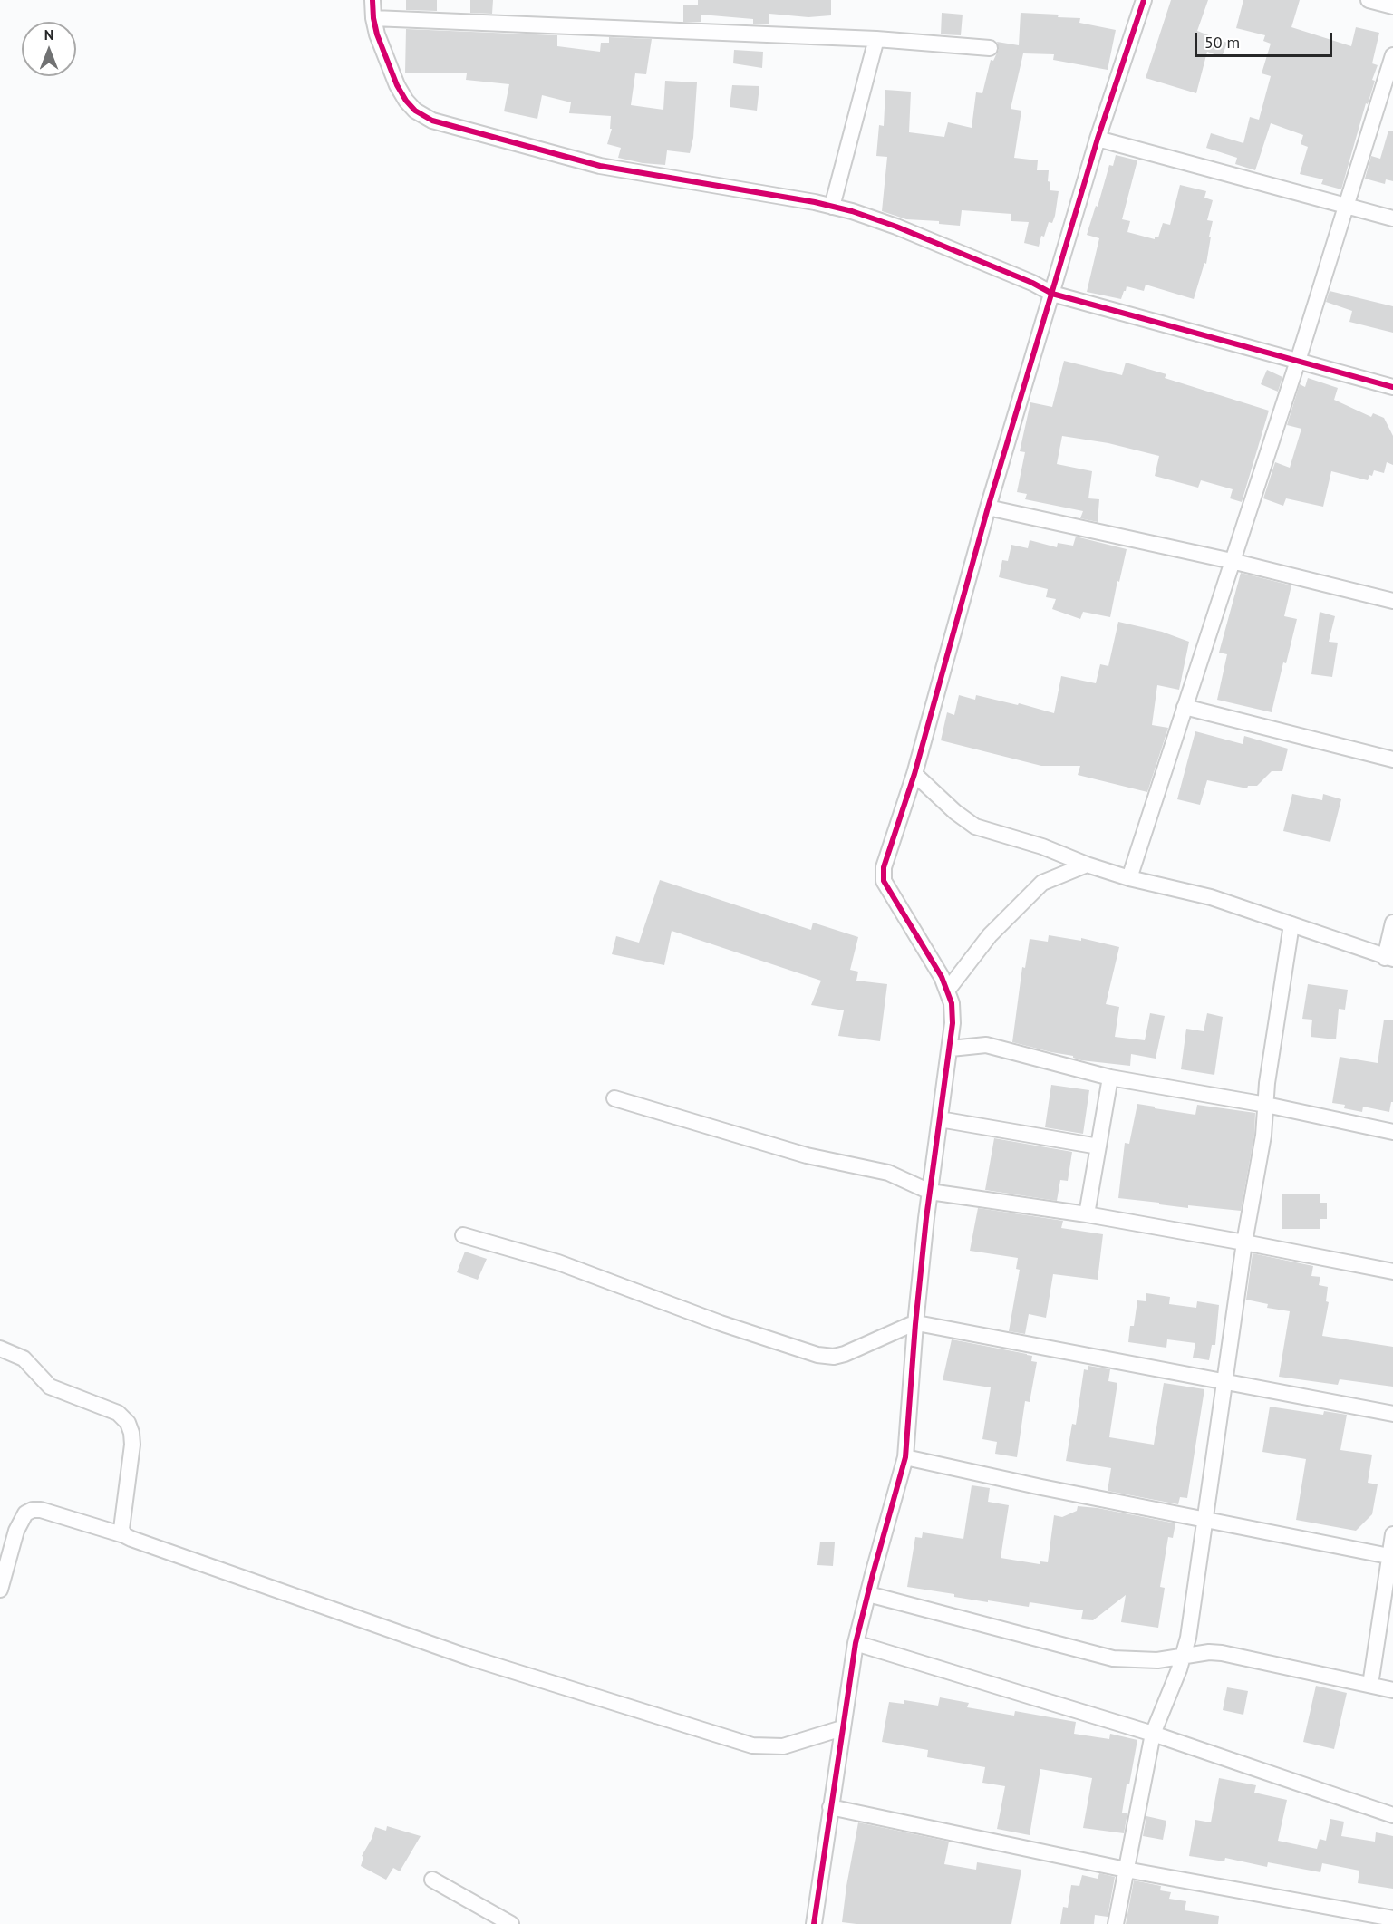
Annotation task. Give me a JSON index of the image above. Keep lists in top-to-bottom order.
{
  "scale_bar": "50 m",
  "north": "top"
}
